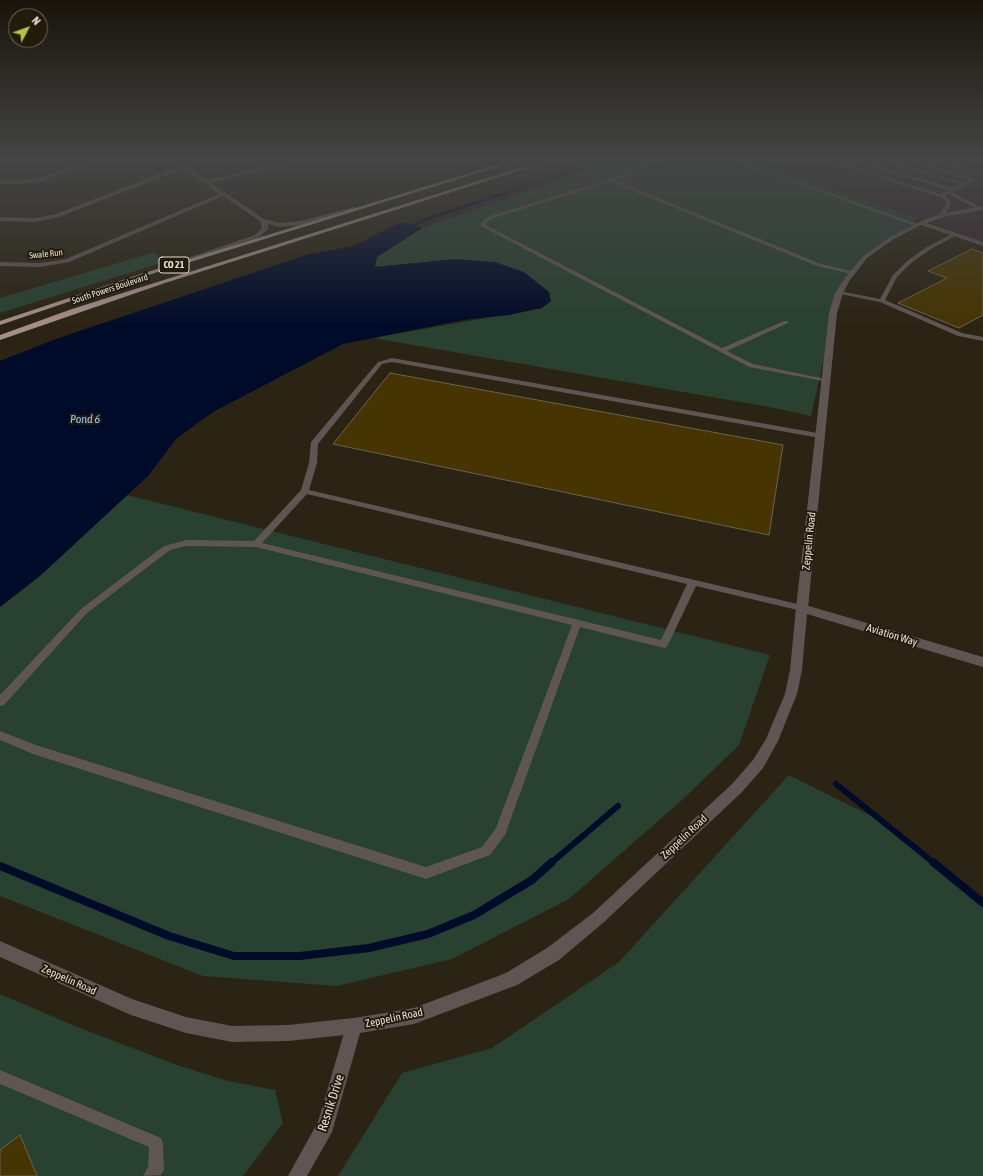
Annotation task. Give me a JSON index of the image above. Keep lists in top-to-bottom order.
{
  "streets": {
    "highway": ["CO 21", "South Powers Boulevard"],
    "street": [
      "Swale Run",
      "Zeppelin Road",
      "Aviation Way",
      "Resnik Drive"
    ]
  },
  "crossings": [
    ["Zeppelin Road", "Aviation Way"],
    ["Zeppelin Road", "Resnik Drive"]
  ],
  "water": ["Pond 6"],
  "north": "top right"
}
